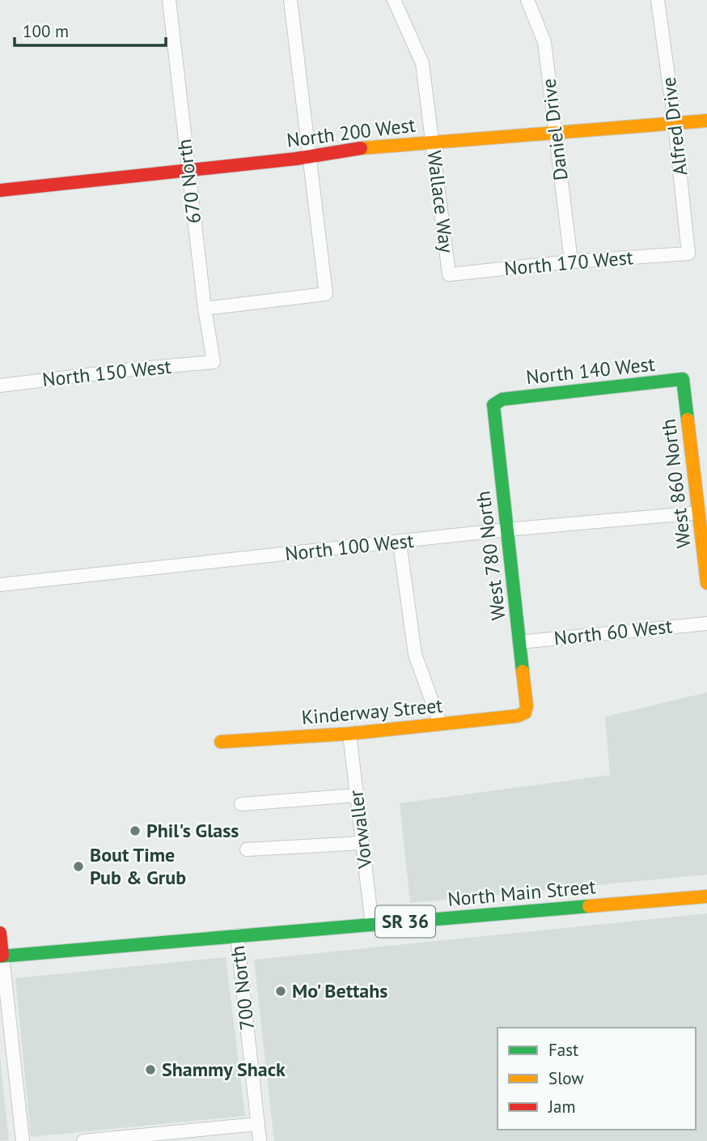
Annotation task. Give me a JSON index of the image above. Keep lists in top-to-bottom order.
{
  "streets": {
    "main road": [
      "North 200 West",
      "North 140 West",
      "West 860 North",
      "West 780 North",
      "Kinderway Street",
      "North Main Street",
      "SR 36"
    ],
    "street": [
      "Alfred Drive",
      "Daniel Drive",
      "670 North",
      "Wallace Way",
      "North 170 West",
      "North 150 West",
      "North 100 West",
      "North 60 West",
      "Vorwaller",
      "700 North"
    ]
  },
  "crossings": [
    ["Alfred Drive", "North 200 West"],
    ["Alfred Drive", "North 170 West"],
    ["Daniel Drive", "North 200 West"],
    ["Daniel Drive", "North 170 West"],
    ["North 200 West", "670 North"],
    ["North 200 West", "Wallace Way"],
    ["670 North", "North 150 West"],
    ["Wallace Way", "North 170 West"],
    ["North 140 West", "West 860 North"],
    ["North 140 West", "West 780 North"],
    ["West 860 North", "North 100 West"],
    ["North 100 West", "West 780 North"],
    ["West 780 North", "North 60 West"],
    ["West 780 North", "Kinderway Street"],
    ["Kinderway Street", "Vorwaller"],
    ["Vorwaller", "North Main Street"],
    ["North Main Street", "700 North"]
  ],
  "places": [
    "Phil's Glass",
    "Bout Time Pub & Grub",
    "Mo' Bettahs",
    "Shammy Shack"
  ],
  "legend": ["Fast", "Slow", "Jam"],
  "scale_bar": "100 m"
}
